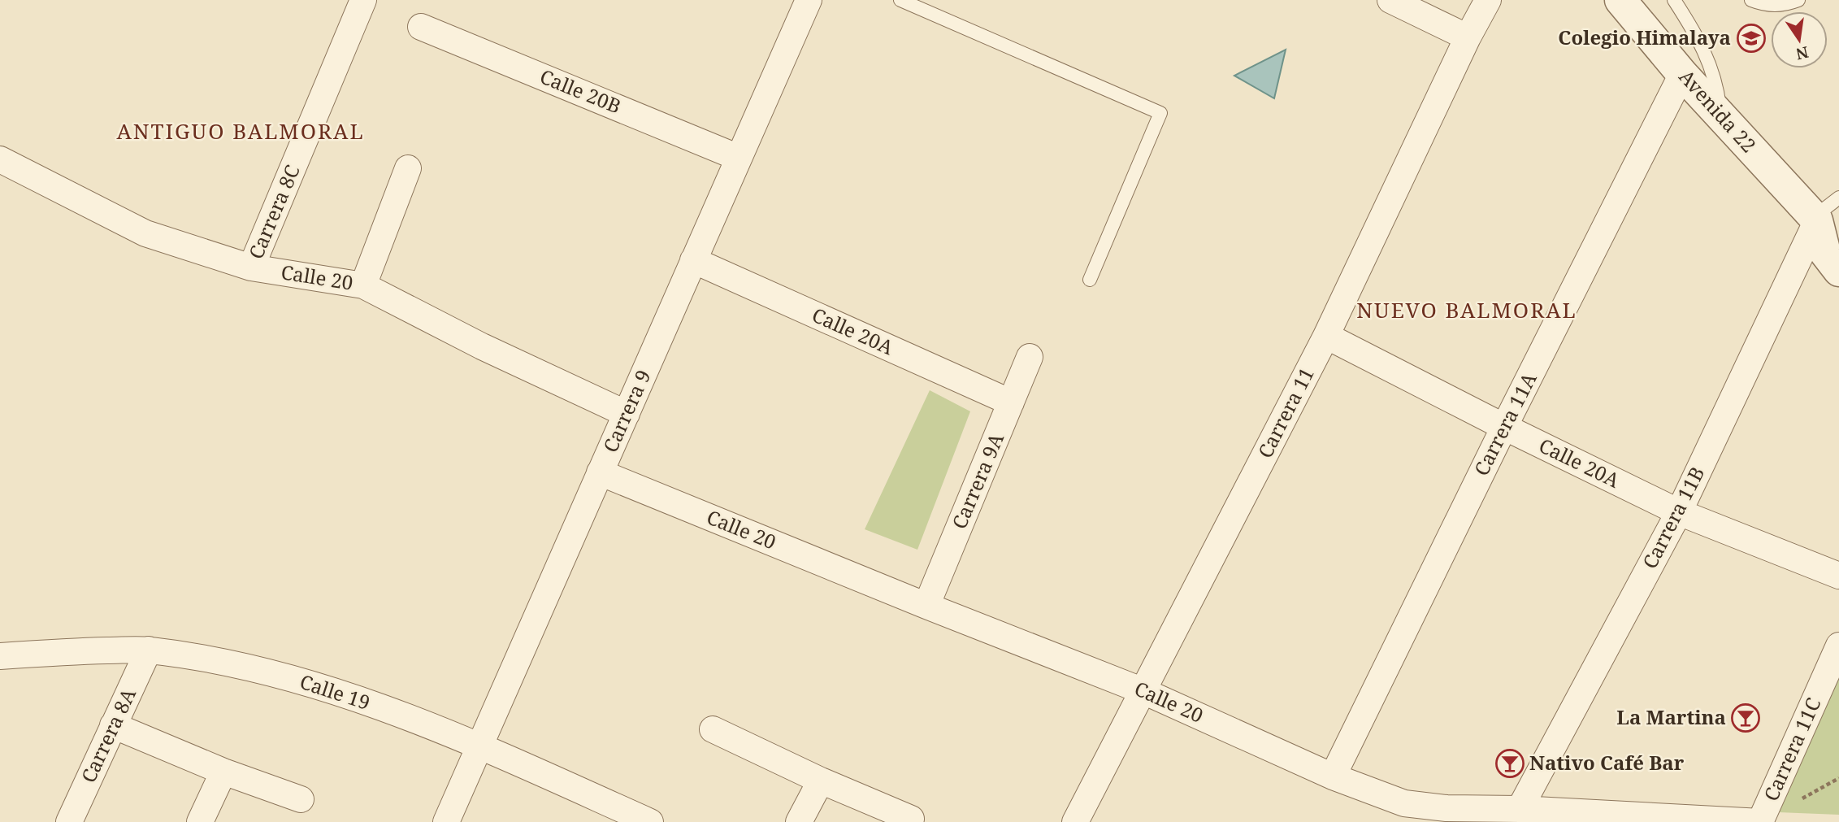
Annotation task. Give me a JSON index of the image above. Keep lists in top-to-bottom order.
{
  "streets": {
    "street": [
      "Calle 20B",
      "Avenida 22",
      "Carrera 8C",
      "Calle 20",
      "Calle 20A",
      "Carrera 9",
      "Carrera 11",
      "Carrera 11A",
      "Carrera 9A",
      "Carrera 11B",
      "Calle 19",
      "Carrera 8A",
      "Carrera 11C"
    ]
  },
  "crossings": [
    ["Calle 20B", "Carrera 9"],
    ["Avenida 22", "Carrera 11A"],
    ["Avenida 22", "Carrera 11B"],
    ["Carrera 8C", "Calle 20"],
    ["Calle 20", "Carrera 9"],
    ["Calle 20", "Carrera 11"],
    ["Calle 20", "Carrera 11A"],
    ["Calle 20", "Carrera 9A"],
    ["Calle 20", "Carrera 11B"],
    ["Calle 20", "Carrera 11C"],
    ["Calle 20A", "Carrera 9"],
    ["Calle 20A", "Carrera 11"],
    ["Calle 20A", "Carrera 11A"],
    ["Calle 20A", "Carrera 9A"],
    ["Calle 20A", "Carrera 11B"],
    ["Carrera 9", "Calle 19"],
    ["Calle 19", "Carrera 8A"]
  ],
  "districts": ["ANTIGUO BALMORAL", "NUEVO BALMORAL"],
  "places": {
    "school or university": ["Colegio Himalaya"],
    "bar": ["La Martina", "Nativo Café Bar"]
  },
  "north": "bottom"
}
